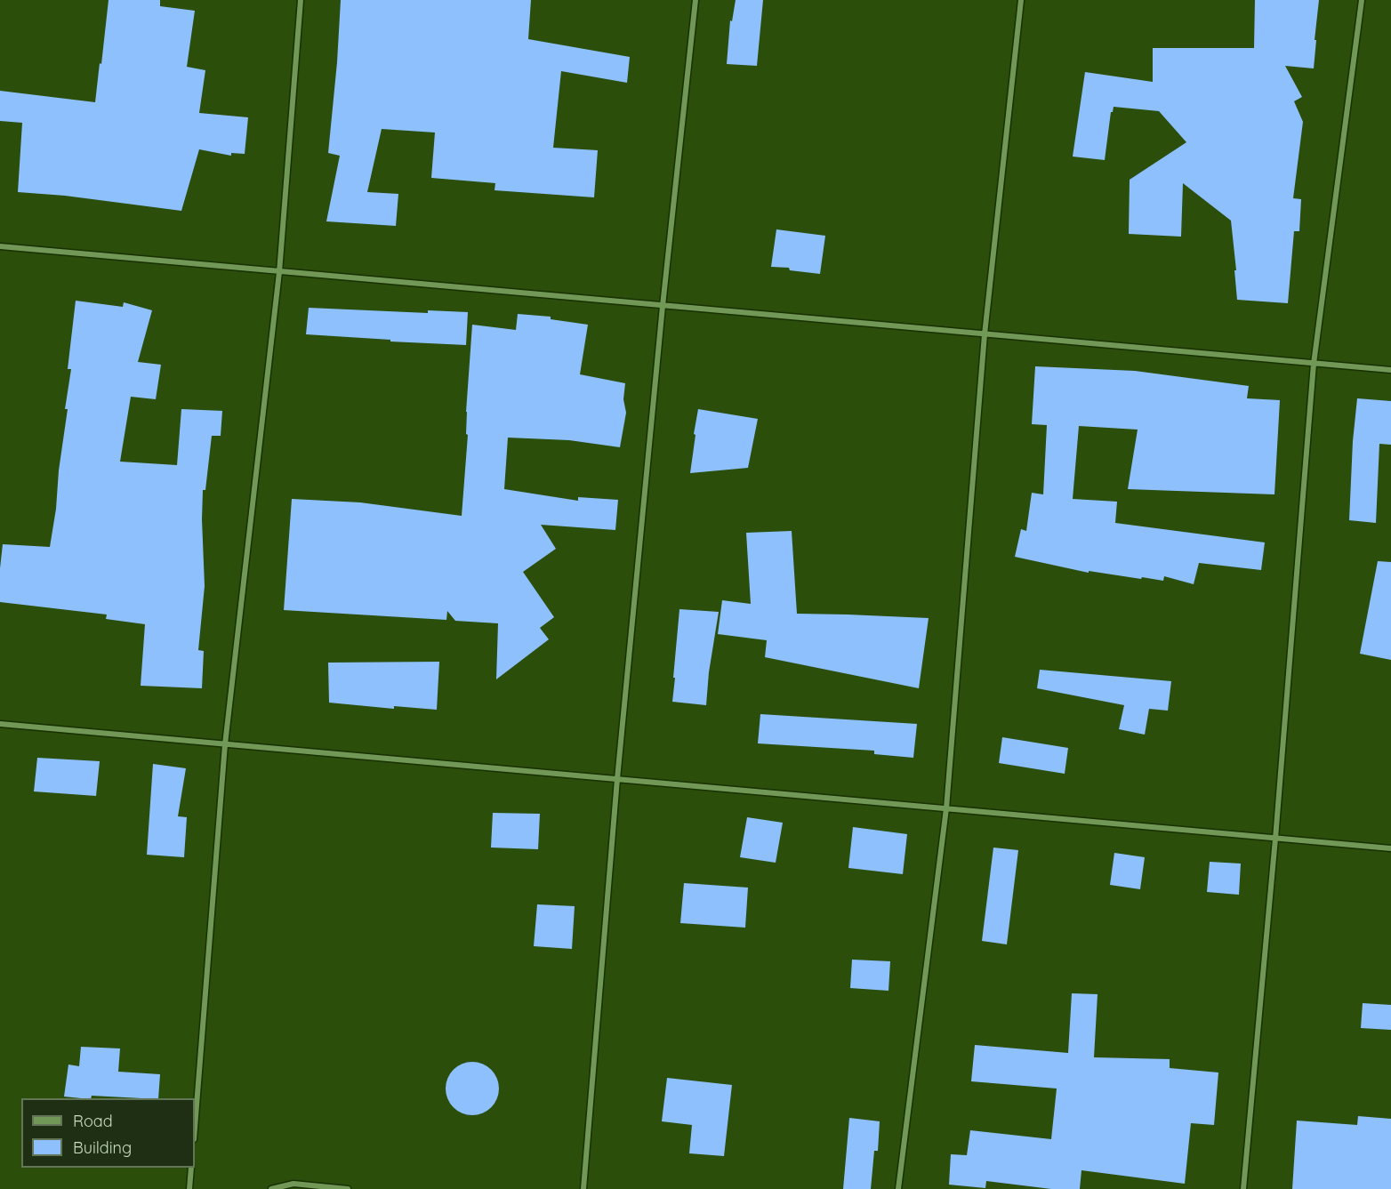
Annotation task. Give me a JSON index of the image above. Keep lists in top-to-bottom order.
{
  "legend": ["Road", "Building"]
}
